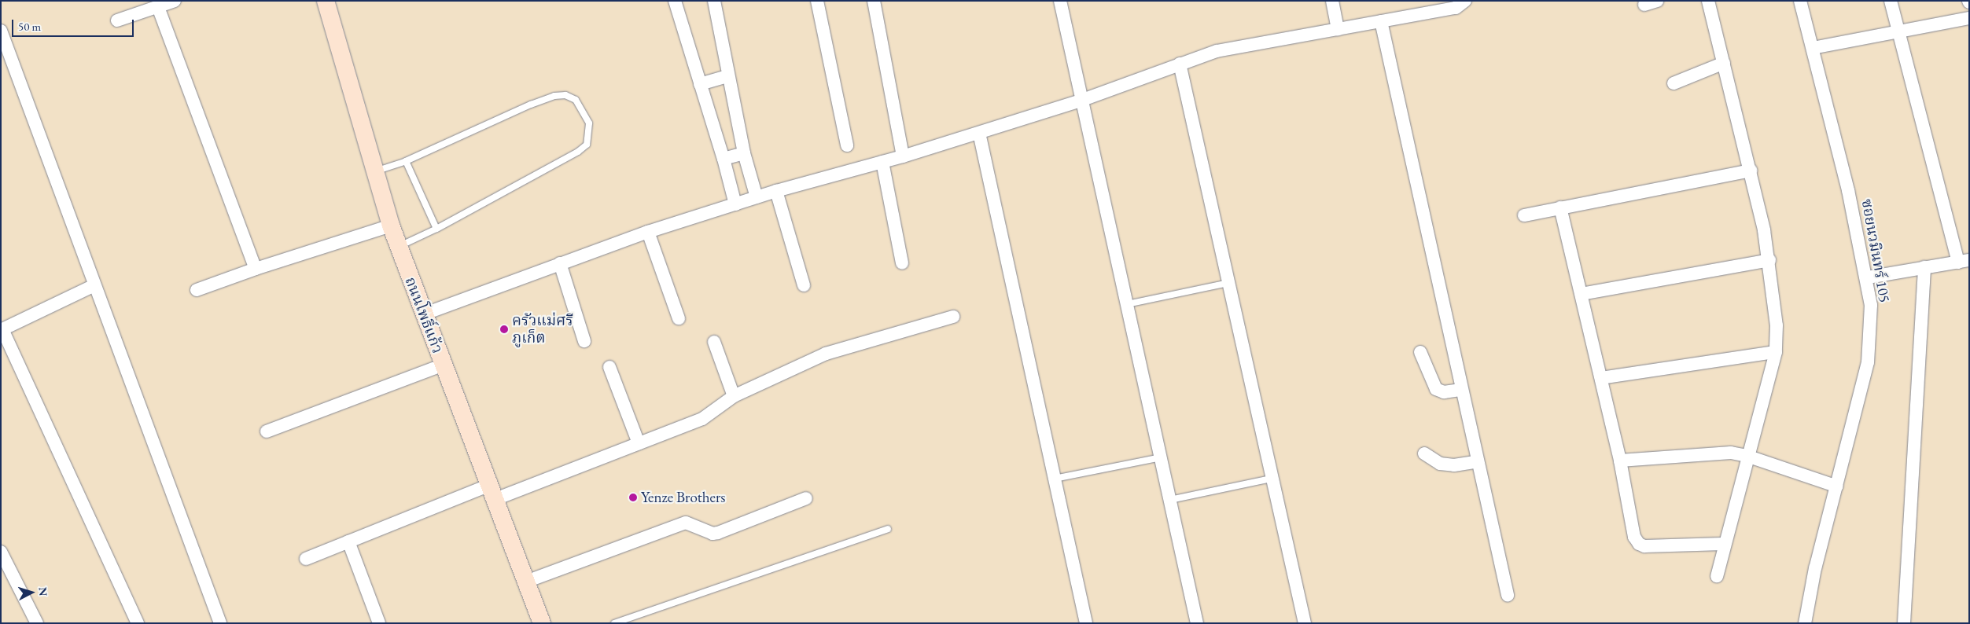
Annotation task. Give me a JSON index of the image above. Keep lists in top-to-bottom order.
{
  "streets": {
    "street": ["ซอยนวมินทร์ 105", "ถนนโพธิ์แก้ว"]
  },
  "places": ["ครัวแม่ศรี ภูเก็ต", "Yenze Brothers"],
  "scale_bar": "50 m",
  "north": "right"
}
